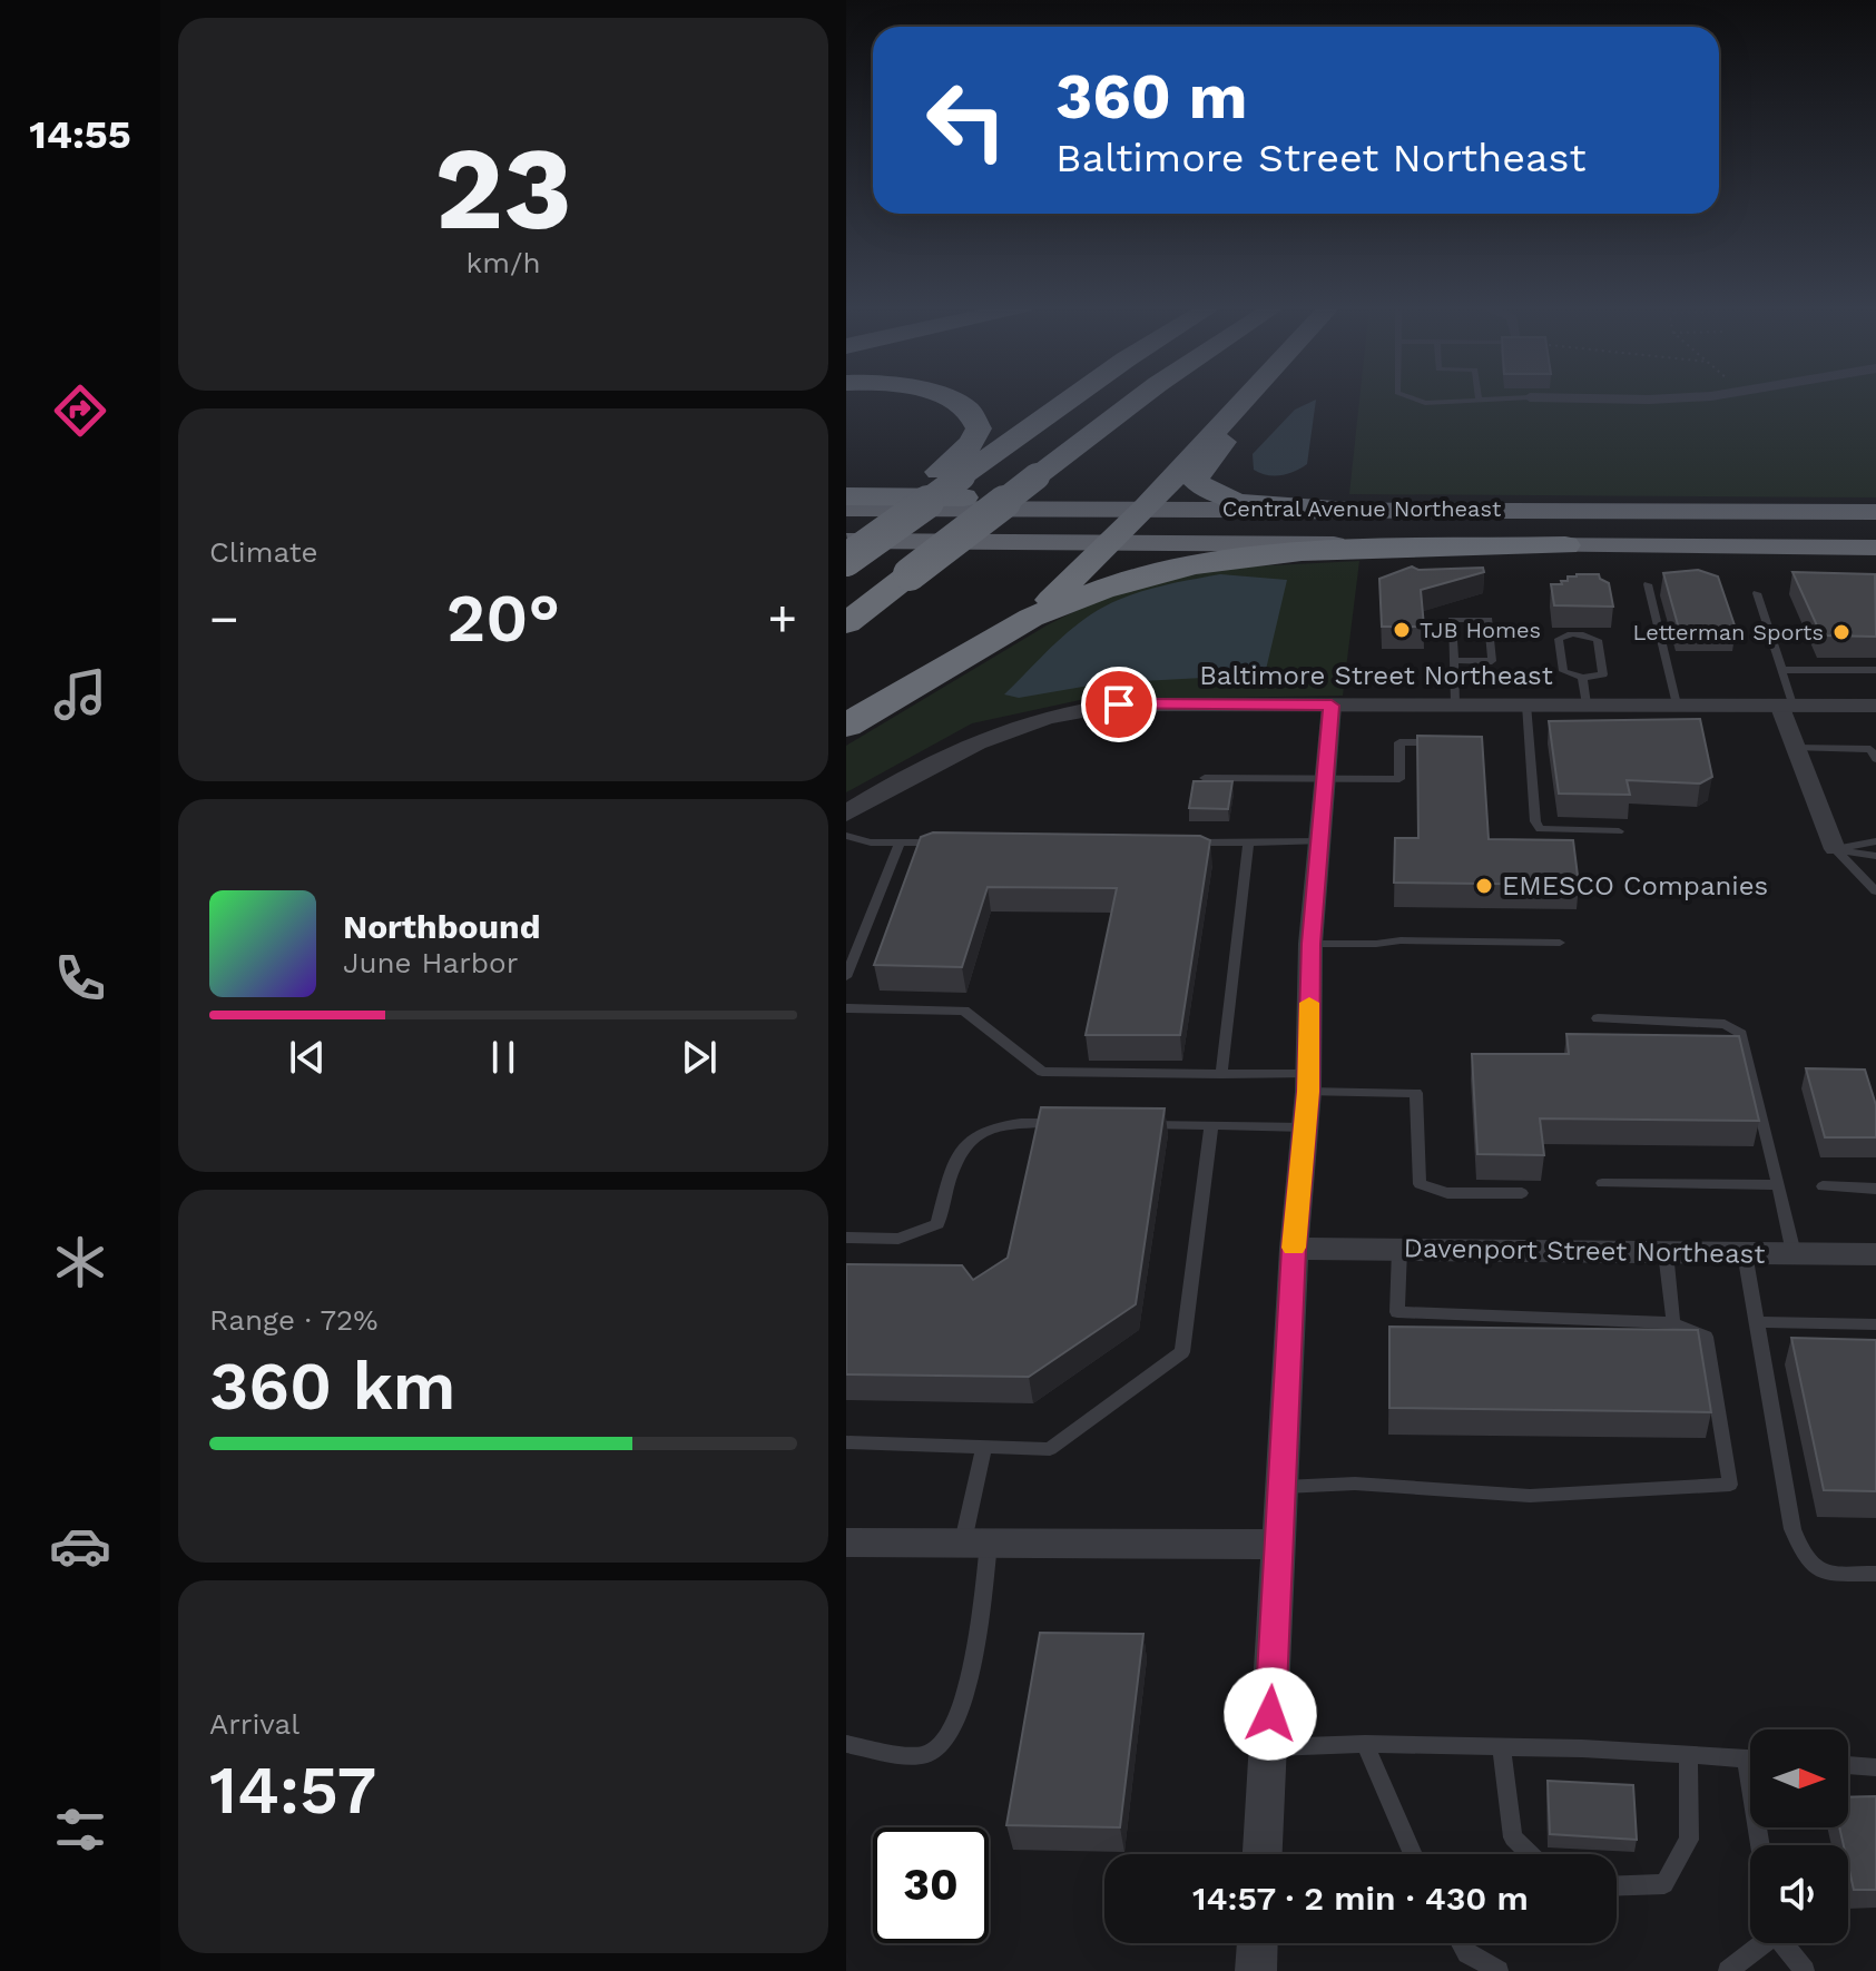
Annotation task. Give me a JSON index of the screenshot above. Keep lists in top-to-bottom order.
{
  "streets": {
    "highway": ["Central Avenue Northeast"],
    "street": ["Baltimore Street Northeast", "Davenport Street Northeast"]
  },
  "places": ["TJB Homes", "Letterman Sports", "EMESCO Companies"],
  "north": "right",
  "page": {
    "tabs": "14:55",
    "tile": [
      ["23", "km/h"],
      "Climate",
      ["Range · 72%", "360 km"],
      ["Arrival", "14:57"]
    ],
    "turn": ["360 m", "Baltimore Street Northeast"],
    "heat": ["−", "20°", "+"],
    "song": ["Northbound", "June Harbor"],
    "limit": "30",
    "trip": "14:57 · 2 min · 430 m"
  }
}
